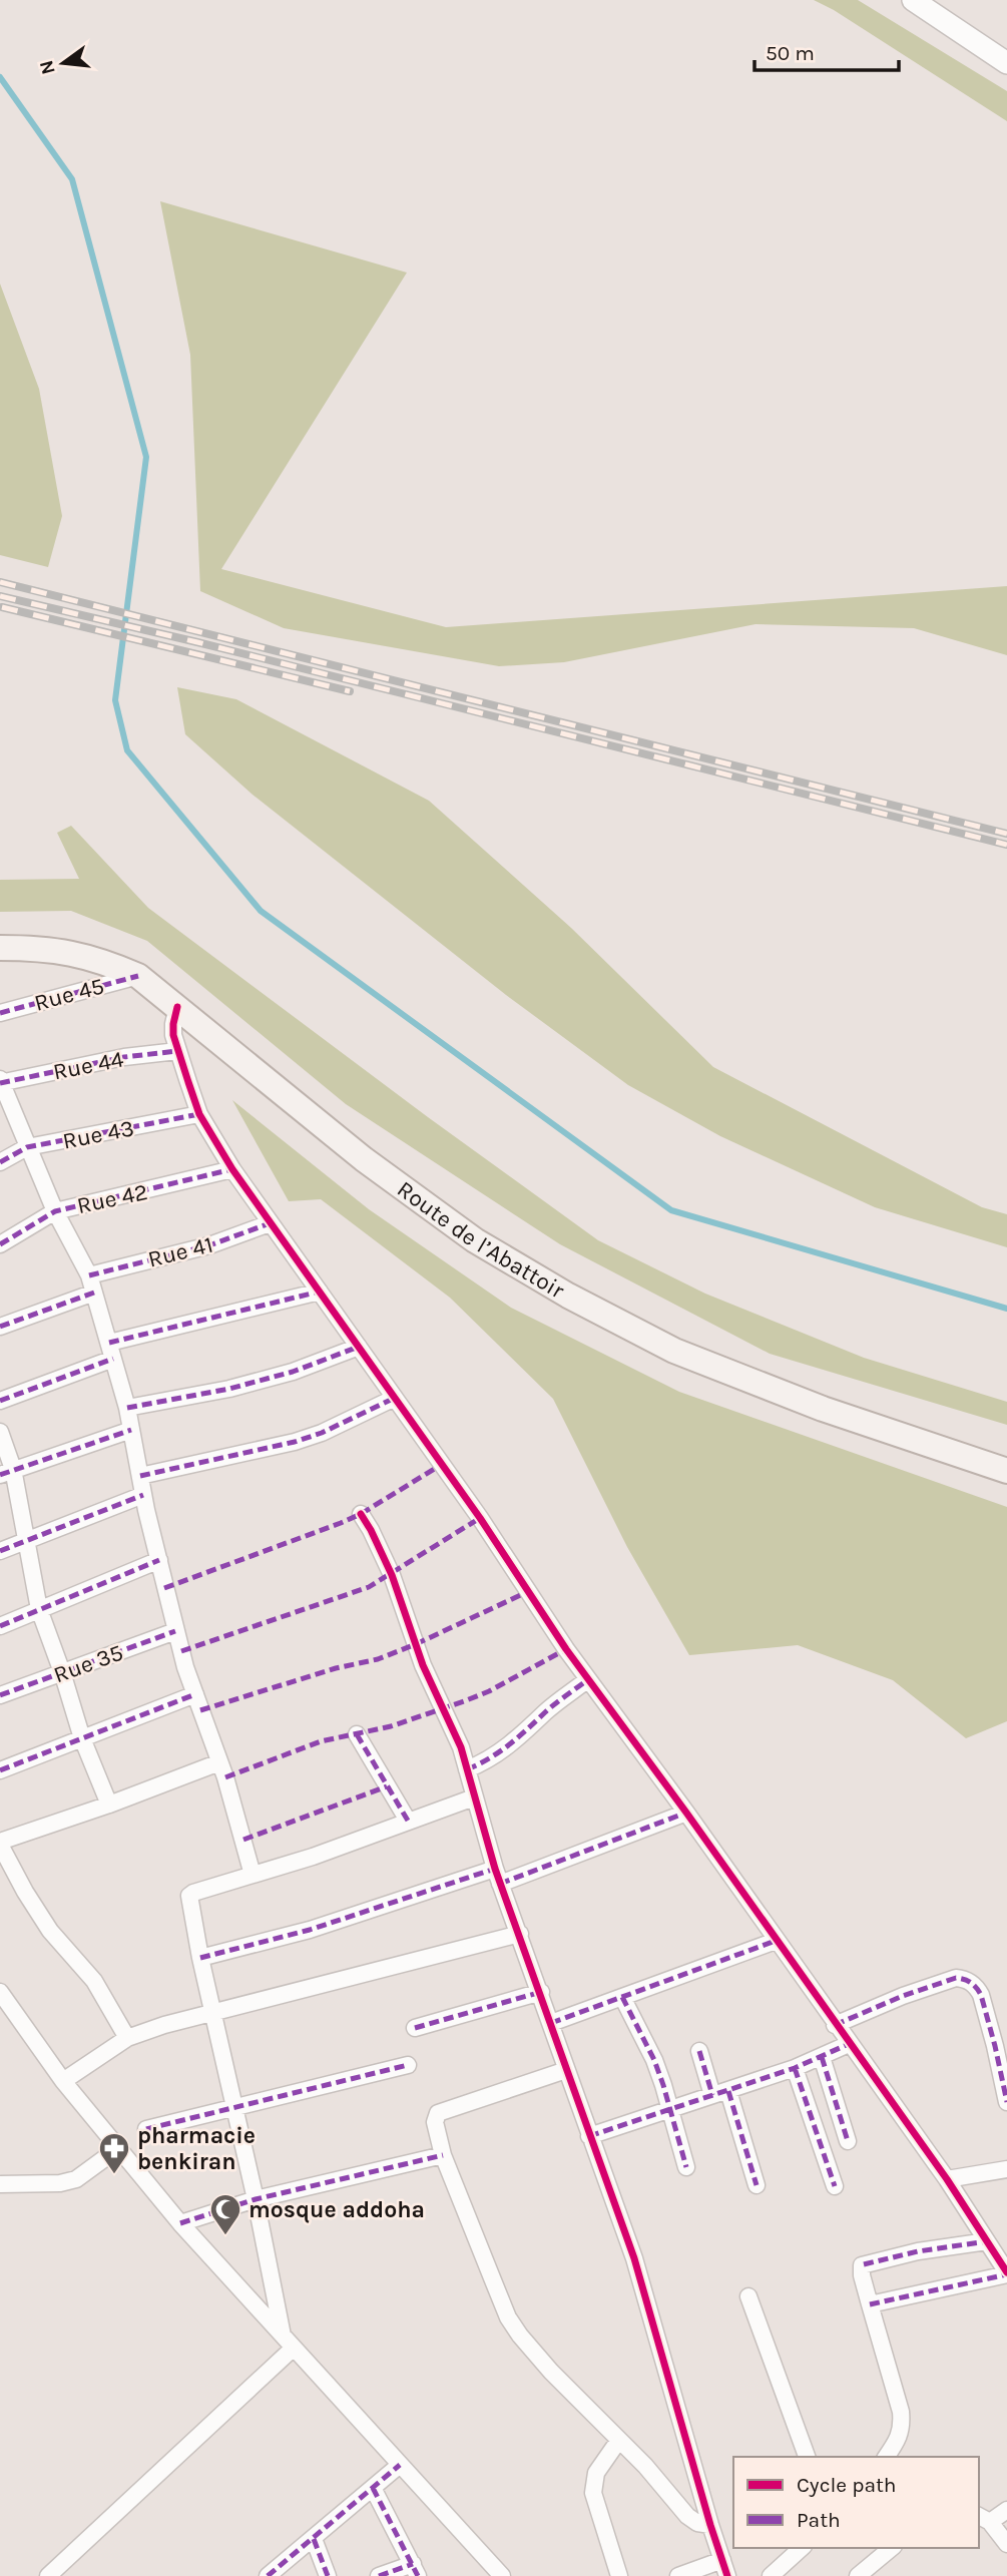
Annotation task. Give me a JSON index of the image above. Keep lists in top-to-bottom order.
{
  "streets": {
    "main road": ["Route de l’Abattoir"],
    "street": [
      "Rue 45",
      "Rue 44",
      "Rue 43",
      "Rue 42",
      "Rue 41",
      "Rue 35"
    ]
  },
  "crossings": [
    ["Rue 45", "Route de l’Abattoir"]
  ],
  "places": {
    "pharmacy": ["pharmacie benkiran"],
    "mosque": ["mosque addoha"]
  },
  "legend": ["Cycle path", "Path"],
  "scale_bar": "50 m",
  "north": "left"
}
